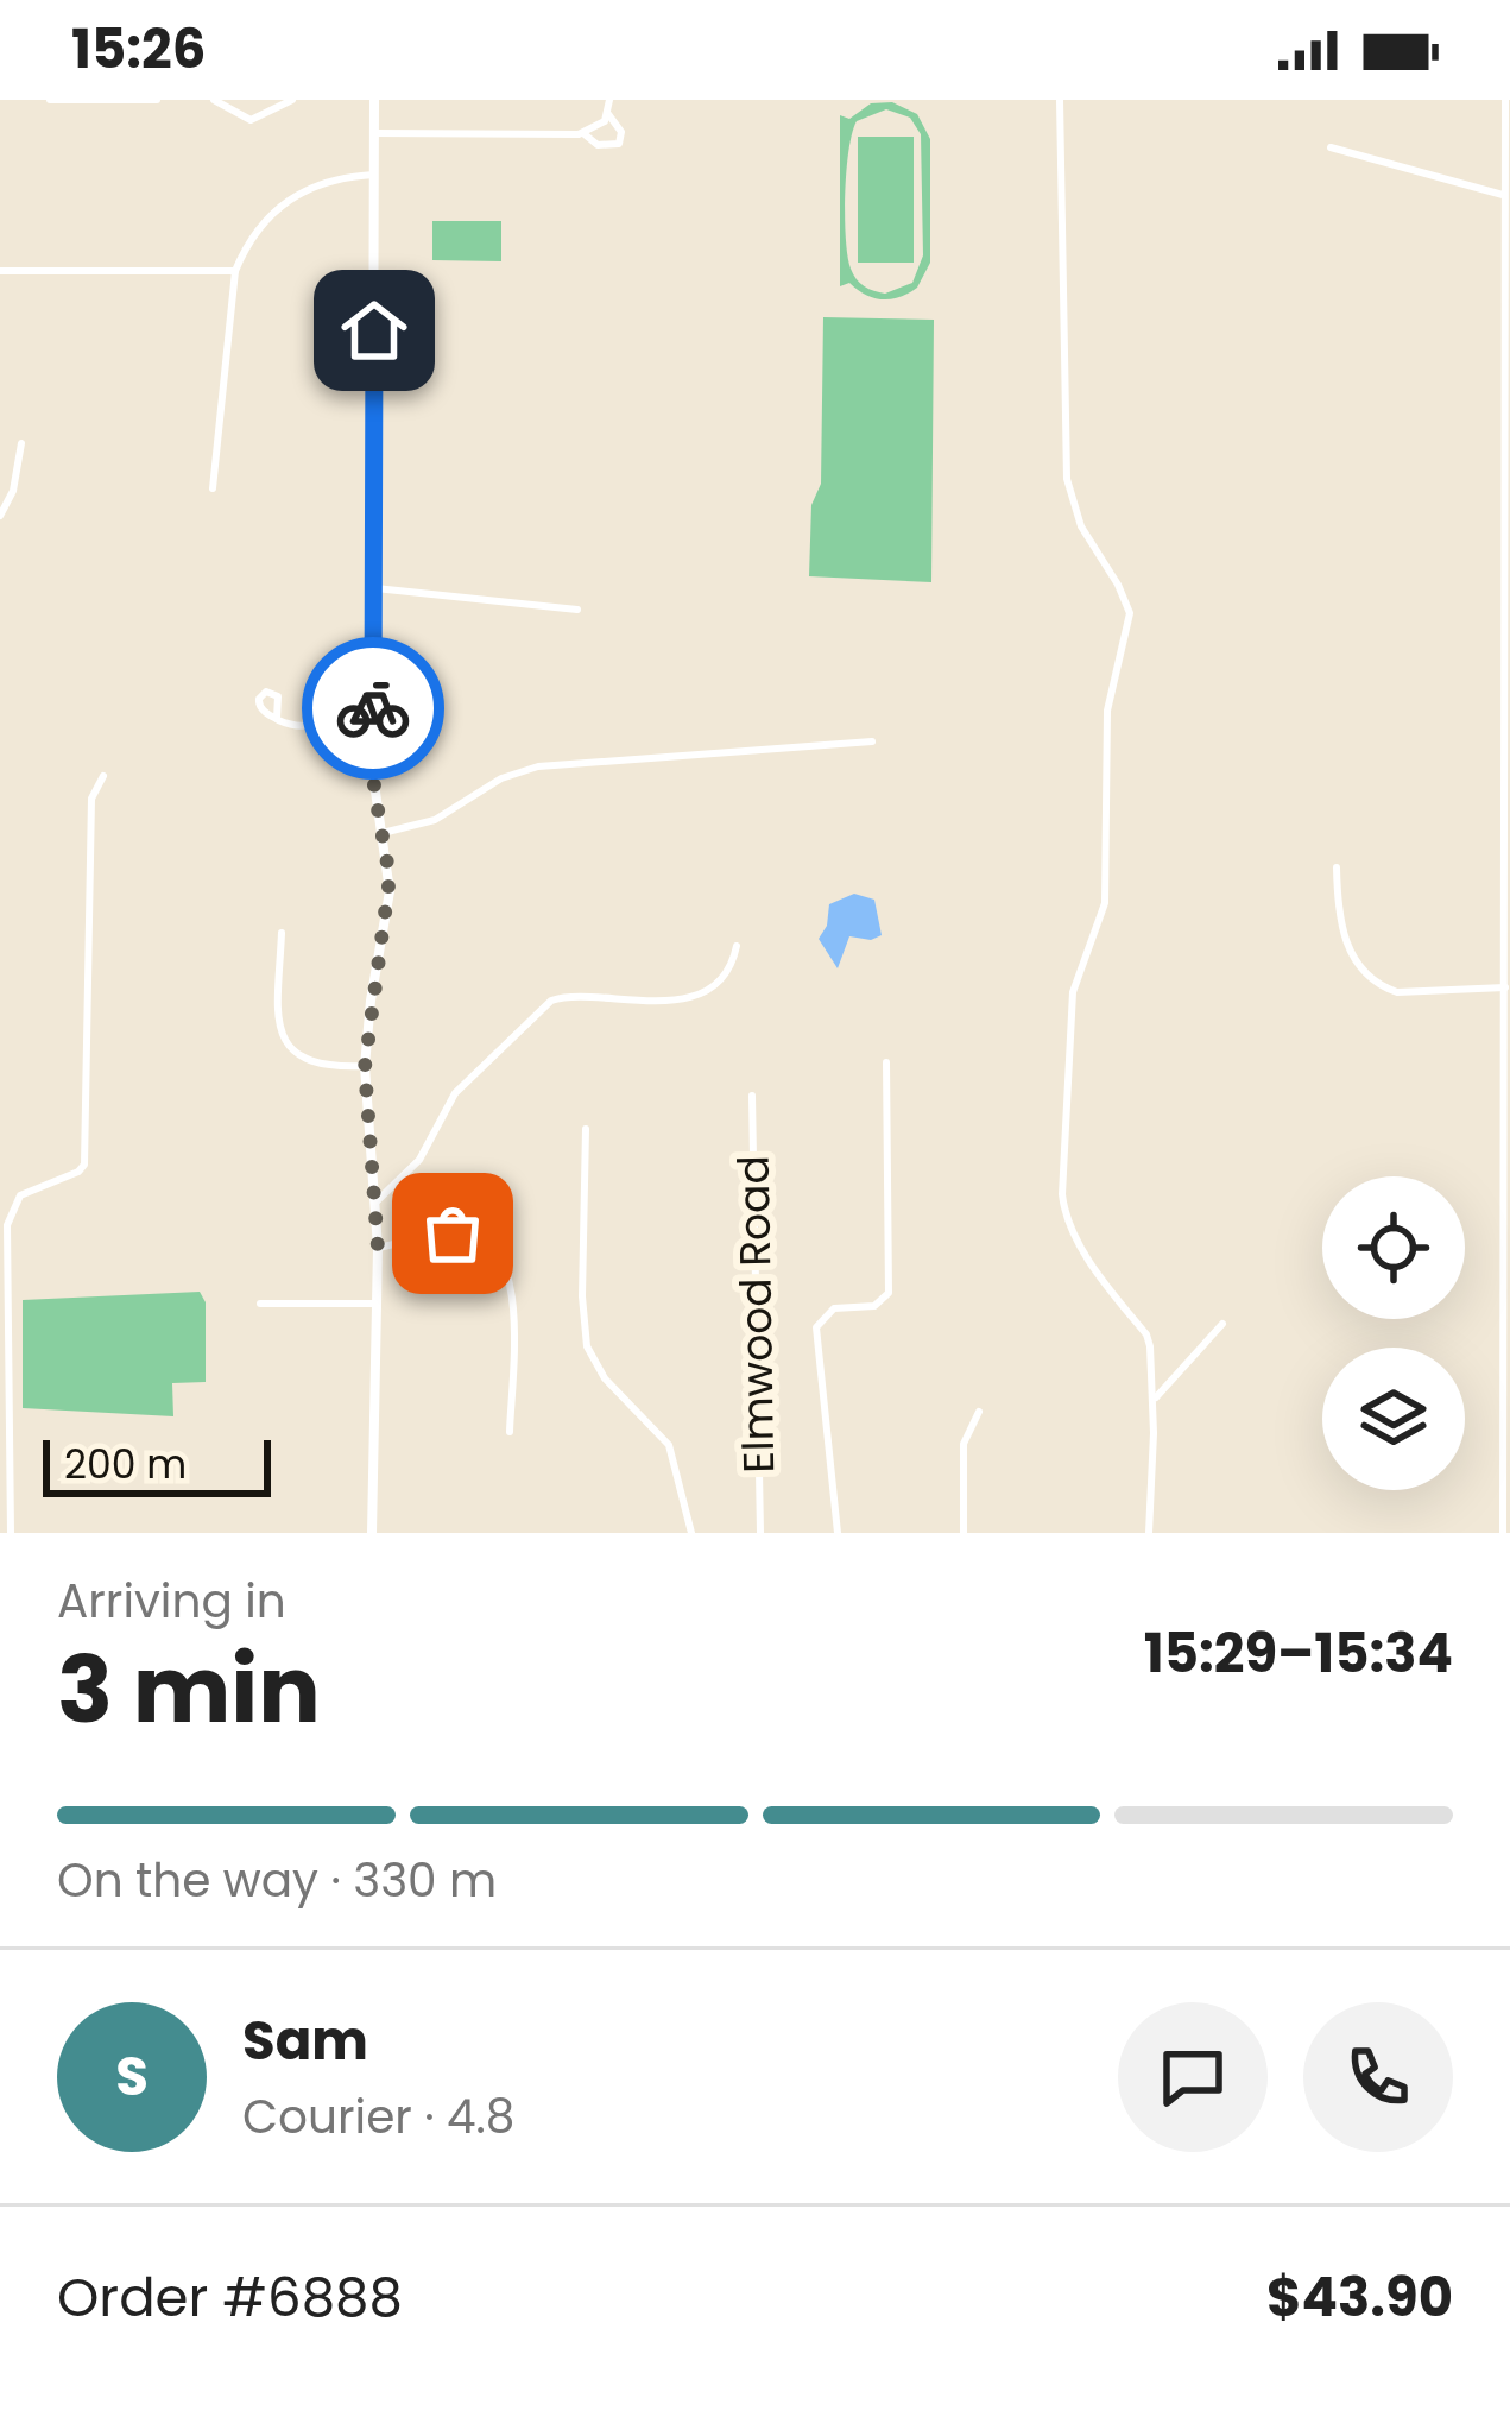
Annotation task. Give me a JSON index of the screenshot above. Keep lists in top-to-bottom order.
{
  "streets": {
    "street": ["Elmwood Road"]
  },
  "scale_bar": "200 m",
  "page": {
    "status": "15:26",
    "scale": "200 m",
    "heading": ["3 min", "Arriving in", "15:29–15:34"],
    "panel": [
      "Sam",
      "Courier · 4.8",
      "Order #6888",
      "$43.90"
    ],
    "bar": "On the way · 330 m",
    "round": "S"
  }
}
